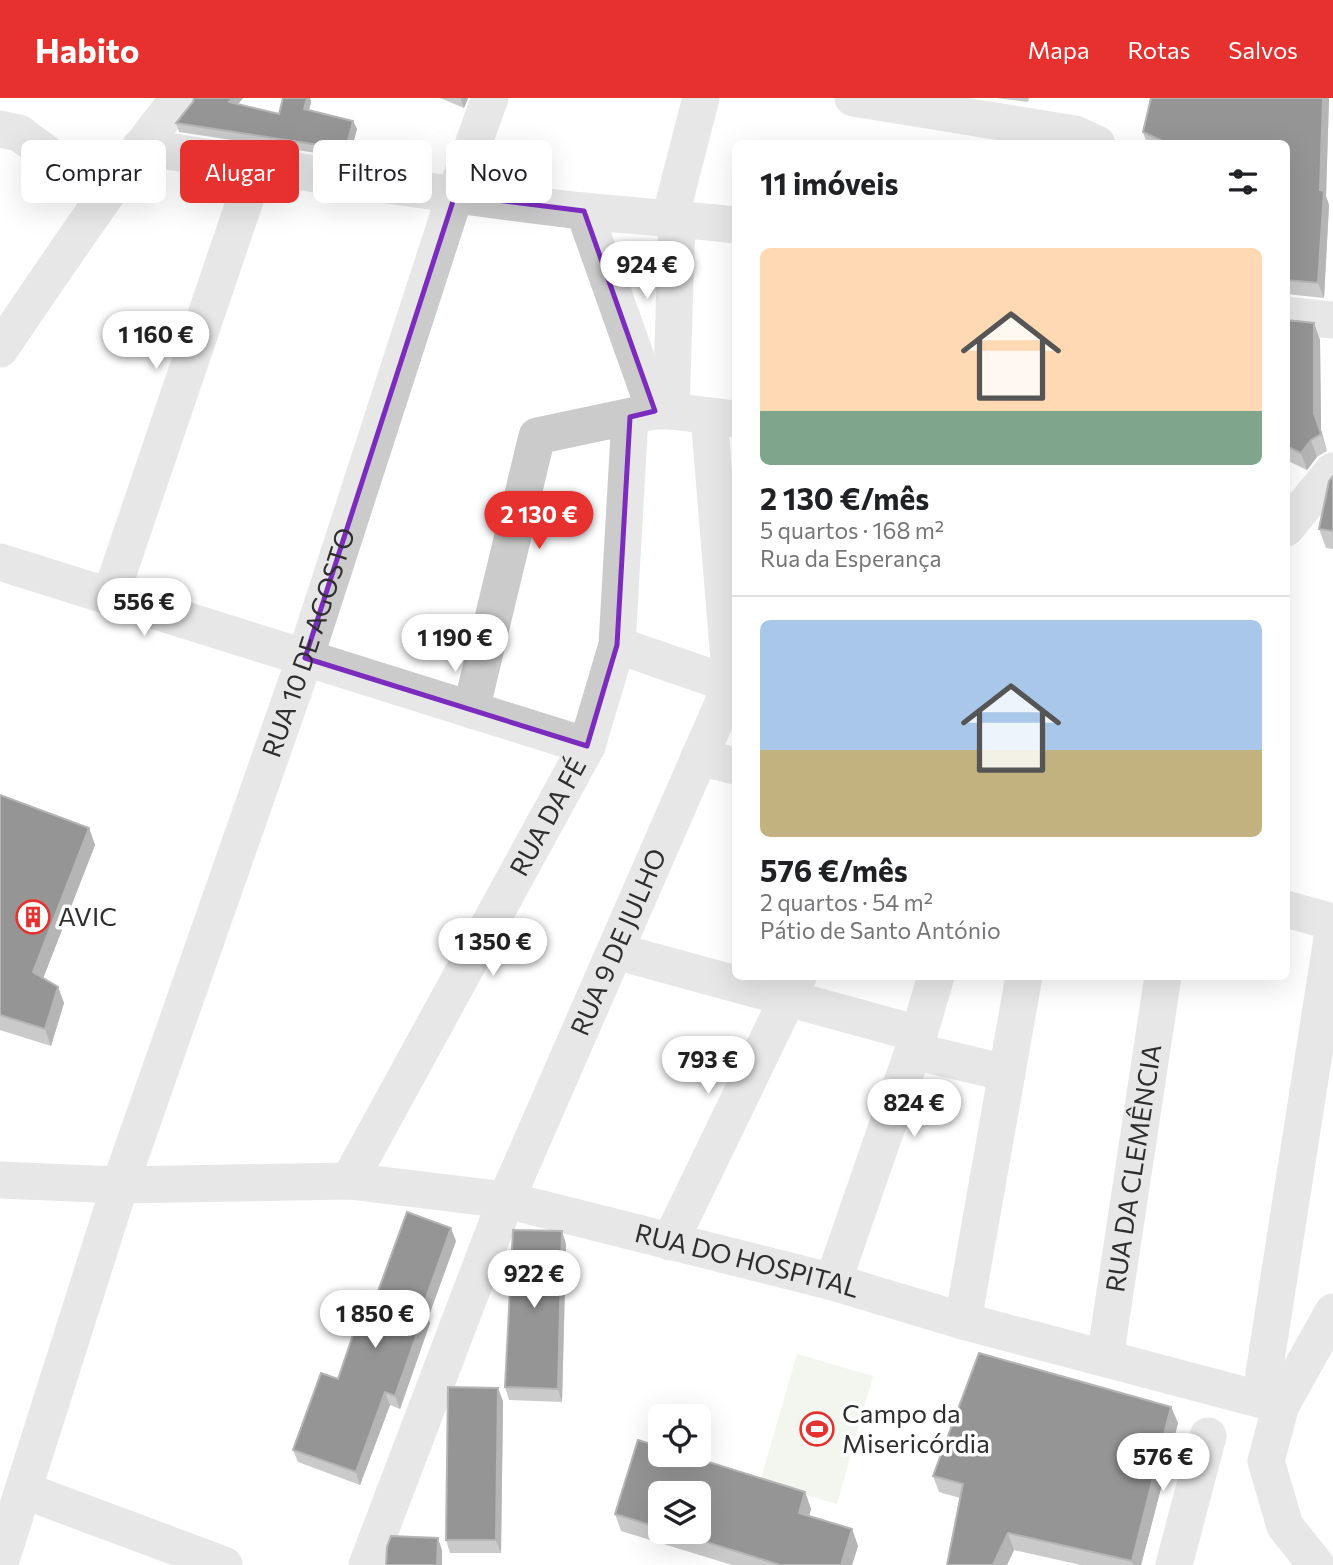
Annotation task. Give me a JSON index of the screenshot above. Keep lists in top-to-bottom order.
{
  "streets": {
    "street": [
      "RUA 10 DE AGOSTO",
      "RUA DA FÉ",
      "RUA 9 DE JULHO",
      "RUA DA CLEMÊNCIA",
      "RUA DO HOSPITAL"
    ]
  },
  "crossings": [
    ["RUA 10 DE AGOSTO", "RUA DO HOSPITAL"],
    ["RUA DA FÉ", "RUA DO HOSPITAL"],
    ["RUA 9 DE JULHO", "RUA DO HOSPITAL"],
    ["RUA DA CLEMÊNCIA", "RUA DO HOSPITAL"]
  ],
  "places": {
    "building": ["AVIC"],
    "sports": ["Campo da Misericórdia"]
  },
  "page": {
    "header": "Habito",
    "nav": ["Mapa", "Rotas", "Salvos"],
    "chip": [
      "Comprar",
      "Alugar",
      "Filtros",
      "Novo"
    ],
    "heading": "11 imóveis",
    "list": [
      {
        "name": "2 130 €/mês",
        "note": "5 quartos · 168 m² · Rua da Esperança"
      },
      {
        "name": "576 €/mês",
        "note": "2 quartos · 54 m² · Pátio de Santo António"
      }
    ],
    "price": [
      "924 €",
      "1 160 €",
      "2 130 €",
      "556 €",
      "1 190 €",
      "1 350 €",
      "793 €",
      "824 €",
      "922 €",
      "1 850 €",
      "576 €"
    ]
  }
}
